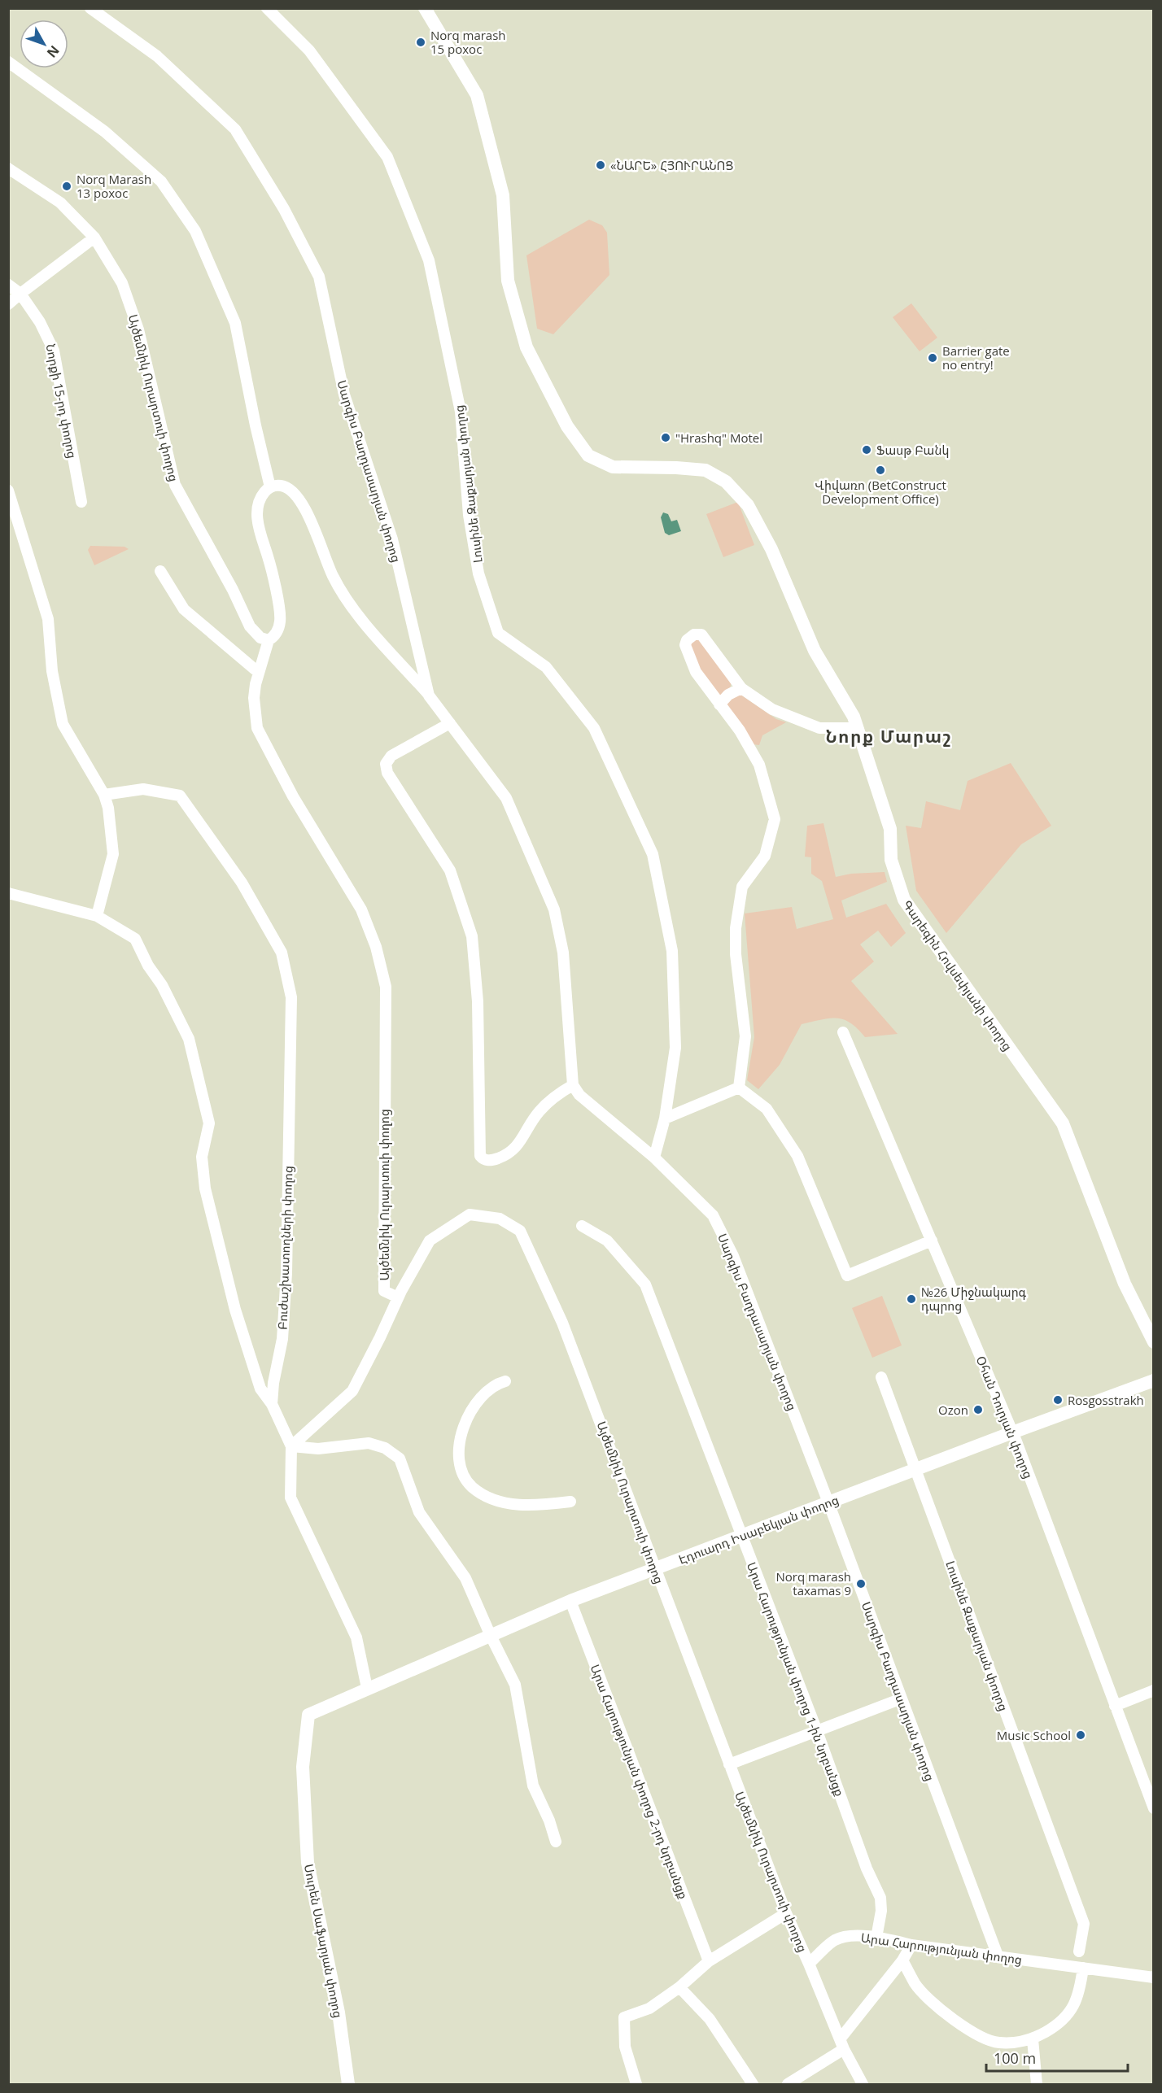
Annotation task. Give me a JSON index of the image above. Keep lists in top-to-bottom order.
{
  "streets": {
    "main road": ["Գարեգին Հովսեփյանի փողոց", "Էդուարդ Իսաբեկյան փողոց", "Սուրեն Սաֆարյան փողոց"],
    "street": [
      "Այծեմնիկ Ուրարտուի փողոց",
      "Նորքի 15-րդ փողոց",
      "Սարգիս Բաղդասարյան փողոց",
      "Լուսինե Զաքարյան փողոց",
      "Բուժաշխատողների փողոց",
      "Օհան Դուրյան փողոց",
      "Արա Հարությունյան փողոց 1-ին նրբանցք",
      "Արա Հարությունյան փողոց 2-րդ նրբանցք",
      "Արա Հարությունյան փողոց"
    ]
  },
  "crossings": [
    ["Այծեմնիկ Ուրարտուի փողոց", "Էդուարդ Իսաբեկյան փողոց"],
    ["Այծեմնիկ Ուրարտուի փողոց", "Արա Հարությունյան փողոց"],
    ["Սարգիս Բաղդասարյան փողոց", "Լուսինե Զաքարյան փողոց"],
    ["Սարգիս Բաղդասարյան փողոց", "Էդուարդ Իսաբեկյան փողոց"],
    ["Սարգիս Բաղդասարյան փողոց", "Արա Հարությունյան փողոց"],
    ["Լուսինե Զաքարյան փողոց", "Էդուարդ Իսաբեկյան փողոց"],
    ["Օհան Դուրյան փողոց", "Էդուարդ Իսաբեկյան փողոց"],
    ["Էդուարդ Իսաբեկյան փողոց", "Արա Հարությունյան փողոց 1-ին նրբանցք"],
    ["Էդուարդ Իսաբեկյան փողոց", "Արա Հարությունյան փողոց 2-րդ նրբանցք"],
    ["Էդուարդ Իսաբեկյան փողոց", "Սուրեն Սաֆարյան փողոց"],
    ["Արա Հարությունյան փողոց 1-ին նրբանցք", "Արա Հարությունյան փողոց"]
  ],
  "districts": ["Նորք Մարաշ"],
  "places": [
    "Norq marash 15 poxoc",
    "«ՆԱՐԵ» ՀՅՈՒՐԱՆՈՑ",
    "Norq Marash 13 poxoc",
    "Barrier gate no entry!",
    "\"Hrashq\" Motel",
    "Ֆասթ Բանկ",
    "Վիվառո (BetConstruct Development Office)",
    "№26 Միջնակարգ դպրոց",
    "Rosgosstrakh",
    "Ozon",
    "Norq marash taxamas 9",
    "Music School"
  ],
  "scale_bar": "100 m",
  "north": "bottom right"
}
